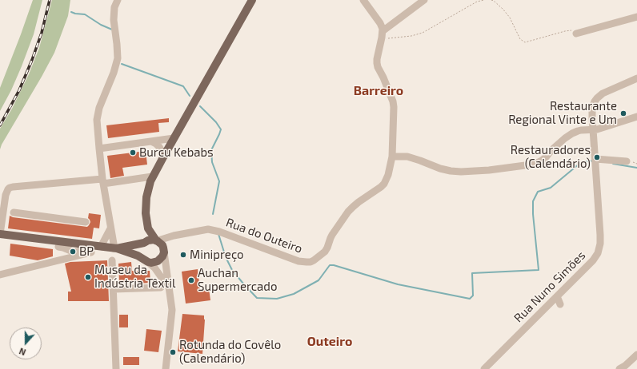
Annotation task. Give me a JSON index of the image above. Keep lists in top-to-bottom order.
{
  "streets": {
    "street": ["Rua do Outeiro", "Rua Nuno Simões"]
  },
  "districts": ["Barreiro", "Outeiro"],
  "places": [
    "Restaurante Regional Vinte e Um",
    "Burcu Kebabs",
    "Restauradores (Calendário)",
    "BP",
    "Minipreço",
    "Museu da Indústria Têxtil",
    "Auchan Supermercado",
    "Rotunda do Covêlo (Calendário)"
  ],
  "north": "bottom"
}
